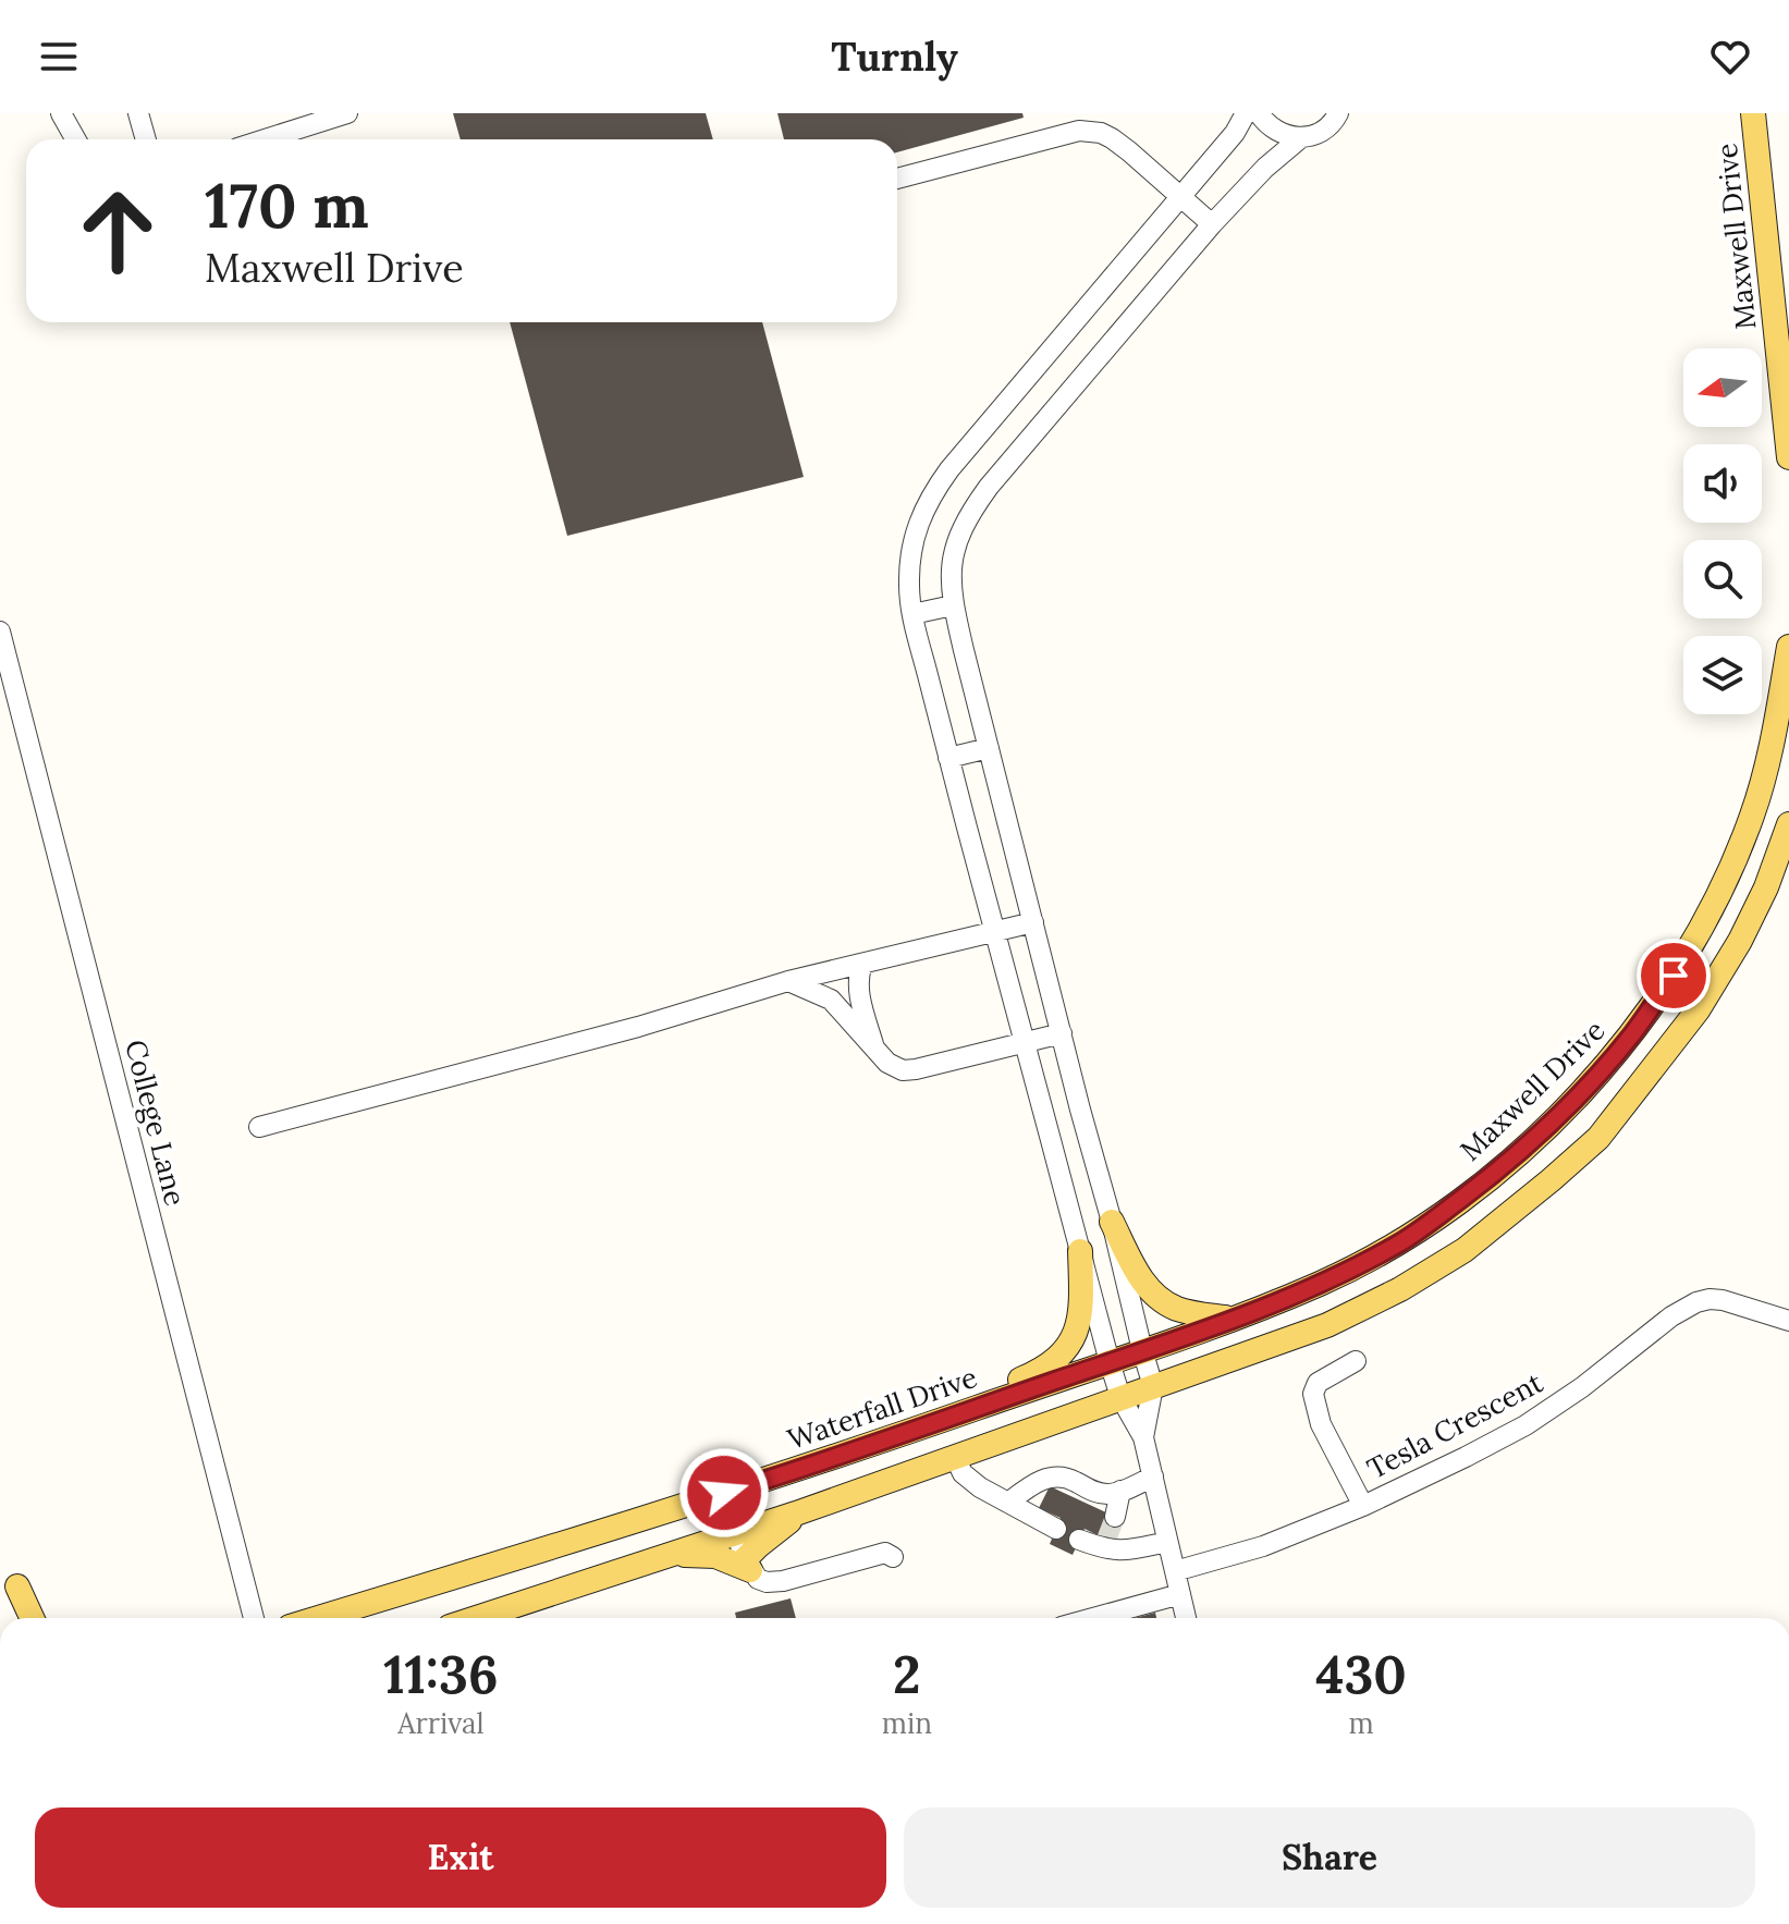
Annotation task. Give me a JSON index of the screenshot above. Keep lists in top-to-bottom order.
{
  "streets": {
    "main road": ["Maxwell Drive", "Waterfall Drive"],
    "street": ["College Lane", "Tesla Crescent"]
  },
  "crossings": [
    ["Maxwell Drive", "Waterfall Drive"]
  ],
  "north": "left",
  "page": {
    "header": "Turnly",
    "turn": ["170 m", "Maxwell Drive"],
    "eta": [
      "11:36",
      "Arrival",
      "2",
      "min",
      "430",
      "m"
    ],
    "buttons": ["Exit", "Share"]
  }
}
